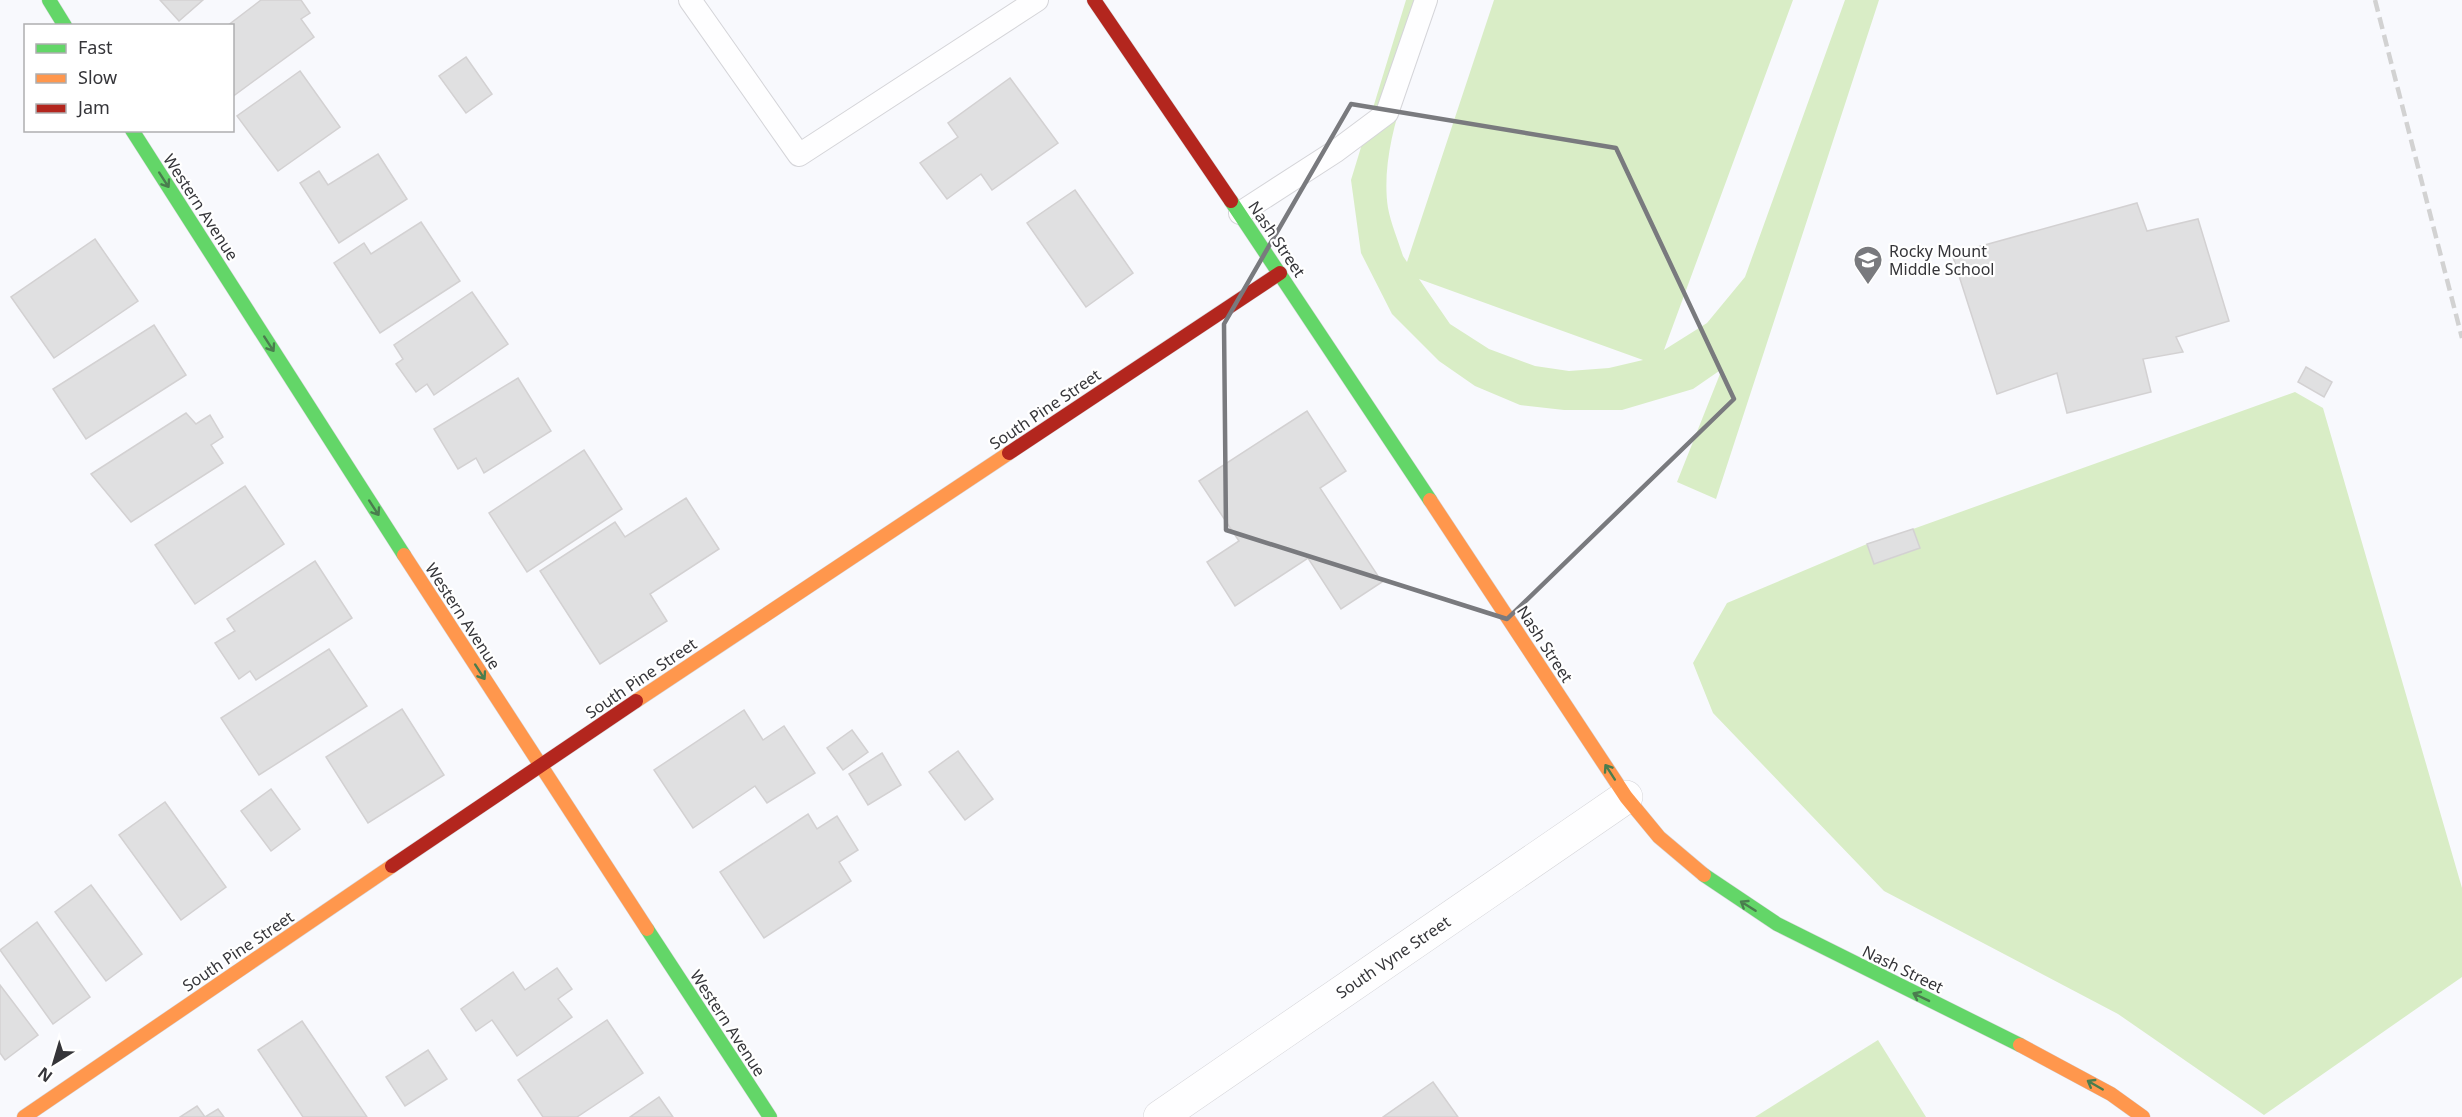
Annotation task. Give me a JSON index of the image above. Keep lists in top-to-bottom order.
{
  "streets": {
    "street": [
      "Western Avenue",
      "Nash Street",
      "South Pine Street",
      "South Vyne Street"
    ]
  },
  "crossings": [
    ["Western Avenue", "South Pine Street"],
    ["Nash Street", "South Pine Street"],
    ["Nash Street", "South Vyne Street"]
  ],
  "one_way": ["Western Avenue", "Nash Street"],
  "places": {
    "school or university": ["Rocky Mount Middle School"]
  },
  "legend": ["Fast", "Slow", "Jam"],
  "north": "bottom left"
}
